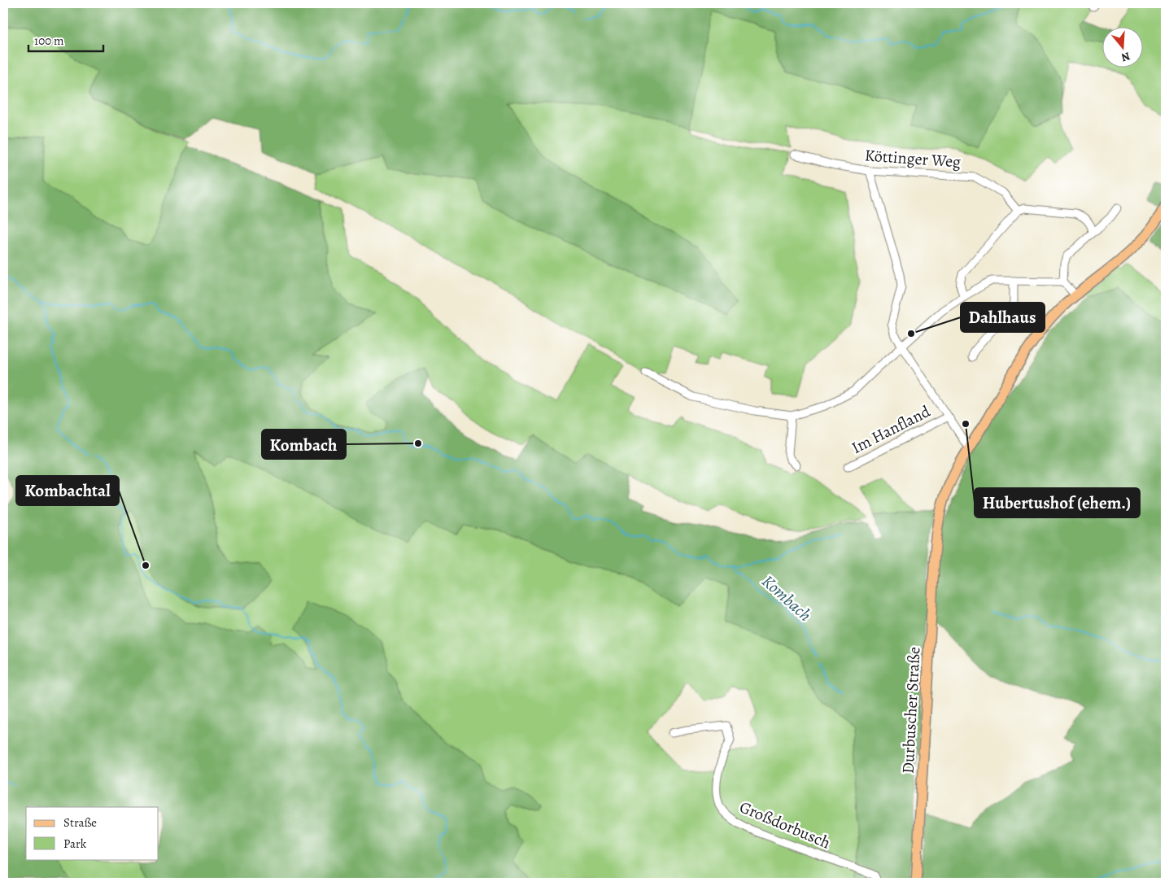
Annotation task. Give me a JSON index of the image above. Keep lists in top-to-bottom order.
{
  "streets": {
    "main road": ["Durbuscher Straße"],
    "street": ["Köttinger Weg", "Im Hanfland", "Großdorbusch"]
  },
  "water": ["Kombach"],
  "places": [
    "Dahlhaus",
    "Hubertushof (ehem.)",
    "Kombach",
    "Kombachtal"
  ],
  "legend": ["Straße", "Park"],
  "scale_bar": "100 m",
  "north": "bottom"
}
